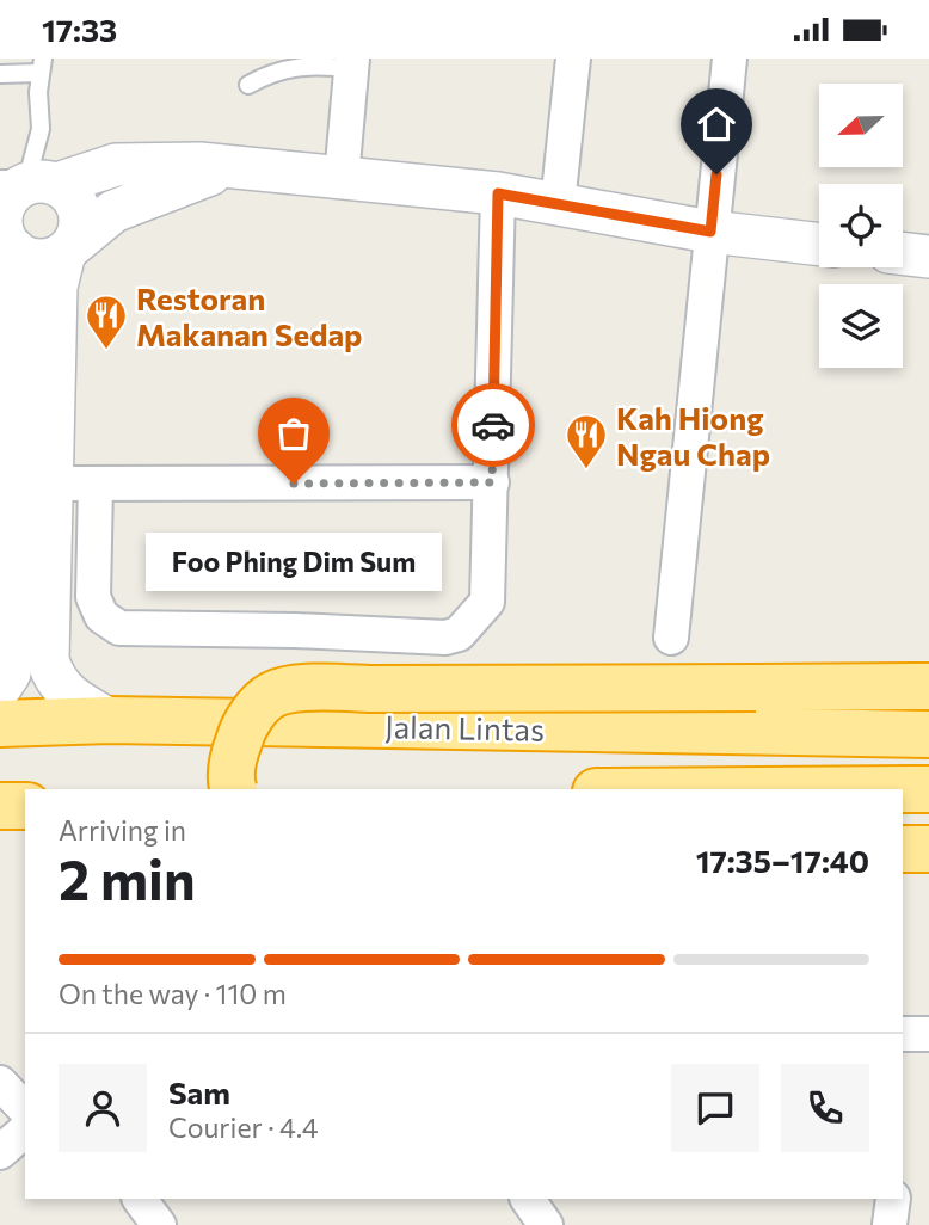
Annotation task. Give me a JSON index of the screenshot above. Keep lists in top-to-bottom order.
{
  "streets": {
    "highway": ["Jalan Lintas"]
  },
  "places": {
    "restaurant": ["Restoran Makanan Sedap", "Kah Hiong Ngau Chap"],
    "other": ["Foo Phing Dim Sum"]
  },
  "north": "left",
  "page": {
    "status": "17:33",
    "bubble": "Foo Phing Dim Sum",
    "heading": ["2 min", "Arriving in", "17:35–17:40"],
    "panel": ["Sam", "Courier · 4.4"],
    "bar": "On the way · 110 m"
  }
}
